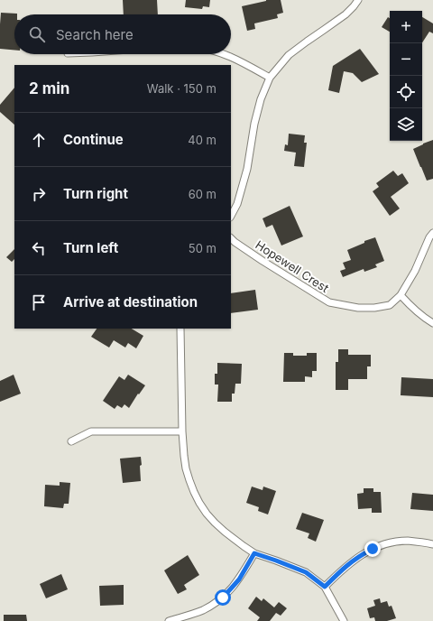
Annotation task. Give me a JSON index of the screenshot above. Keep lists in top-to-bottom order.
{
  "streets": {
    "street": ["Hopewell Crest"]
  },
  "page": {
    "map_buttons": ["+", "−"],
    "search": "Search here",
    "heading": ["2 min", "Walk · 150 m"],
    "list": [
      ["Continue", "40 m"],
      ["Turn right", "60 m"],
      ["Turn left", "50 m"],
      "Arrive at destination"
    ]
  }
}
